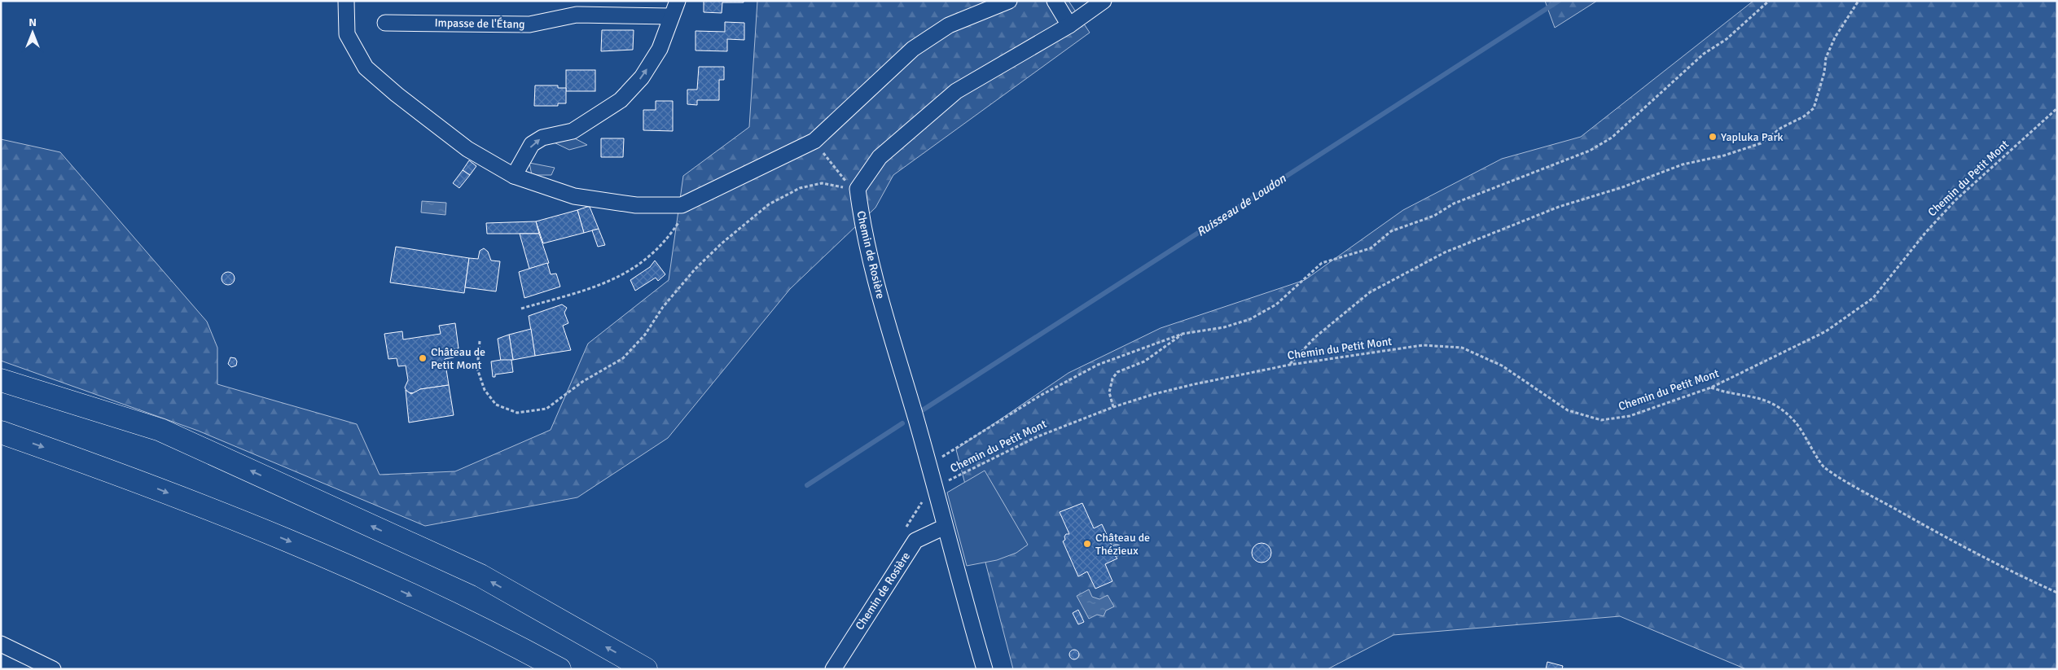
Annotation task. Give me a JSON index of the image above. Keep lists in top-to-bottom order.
{
  "streets": {
    "street": ["Impasse de l'Étang", "Chemin de Rosière"],
    "path": ["Chemin du Petit Mont"]
  },
  "crossings": [
    ["Chemin du Petit Mont", "Chemin de Rosière"]
  ],
  "water": ["Ruisseau de Loudon"],
  "places": ["Yapluka Park", "Château de Petit Mont", "Château de Thézieux"],
  "north": "top"
}
